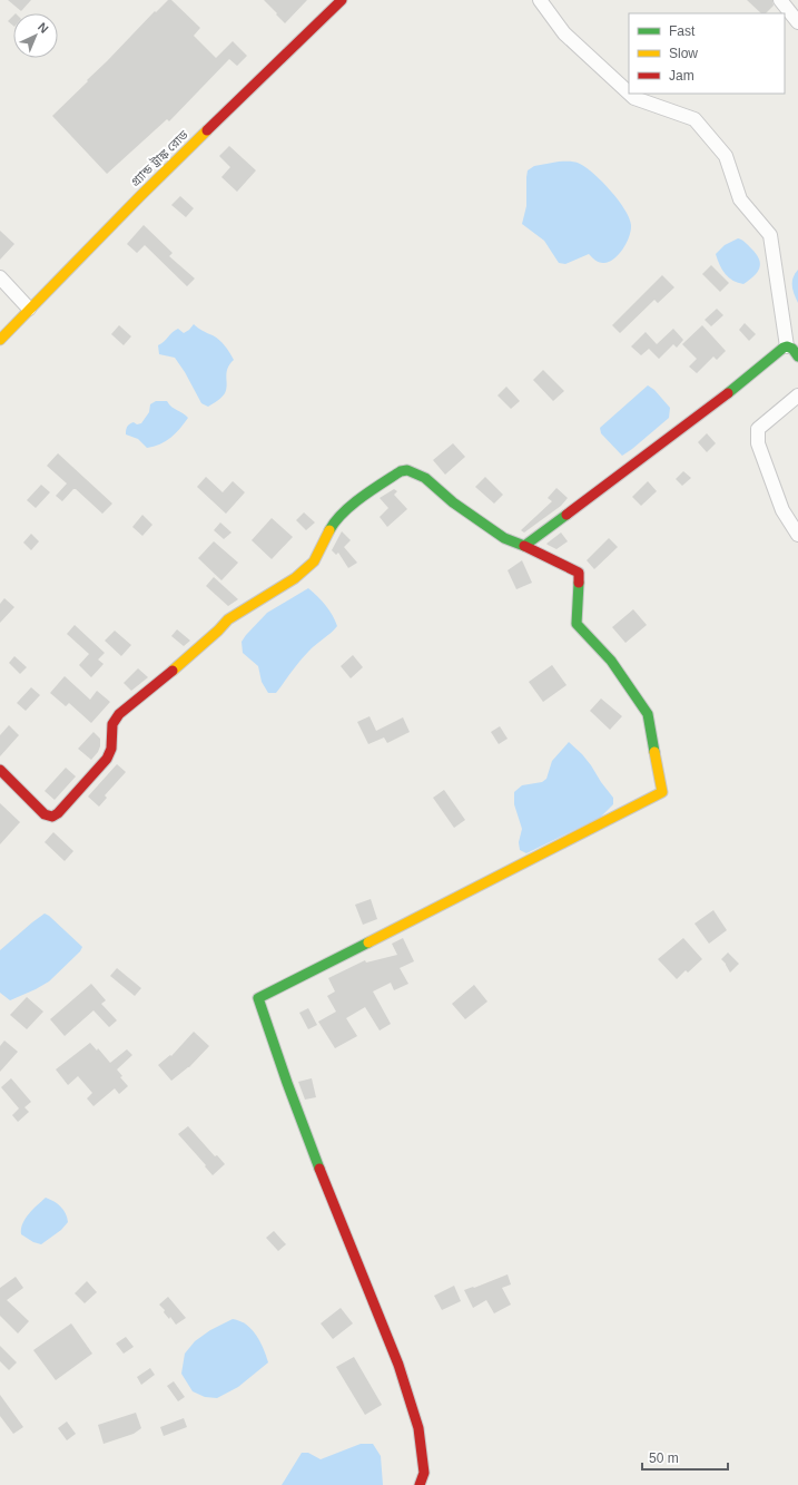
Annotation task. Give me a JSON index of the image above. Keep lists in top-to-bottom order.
{
  "streets": {
    "main road": ["গ্র্যান্ড ট্রাঙ্ক রোড"]
  },
  "legend": ["Fast", "Slow", "Jam"],
  "scale_bar": "50 m",
  "north": "top right"
}
